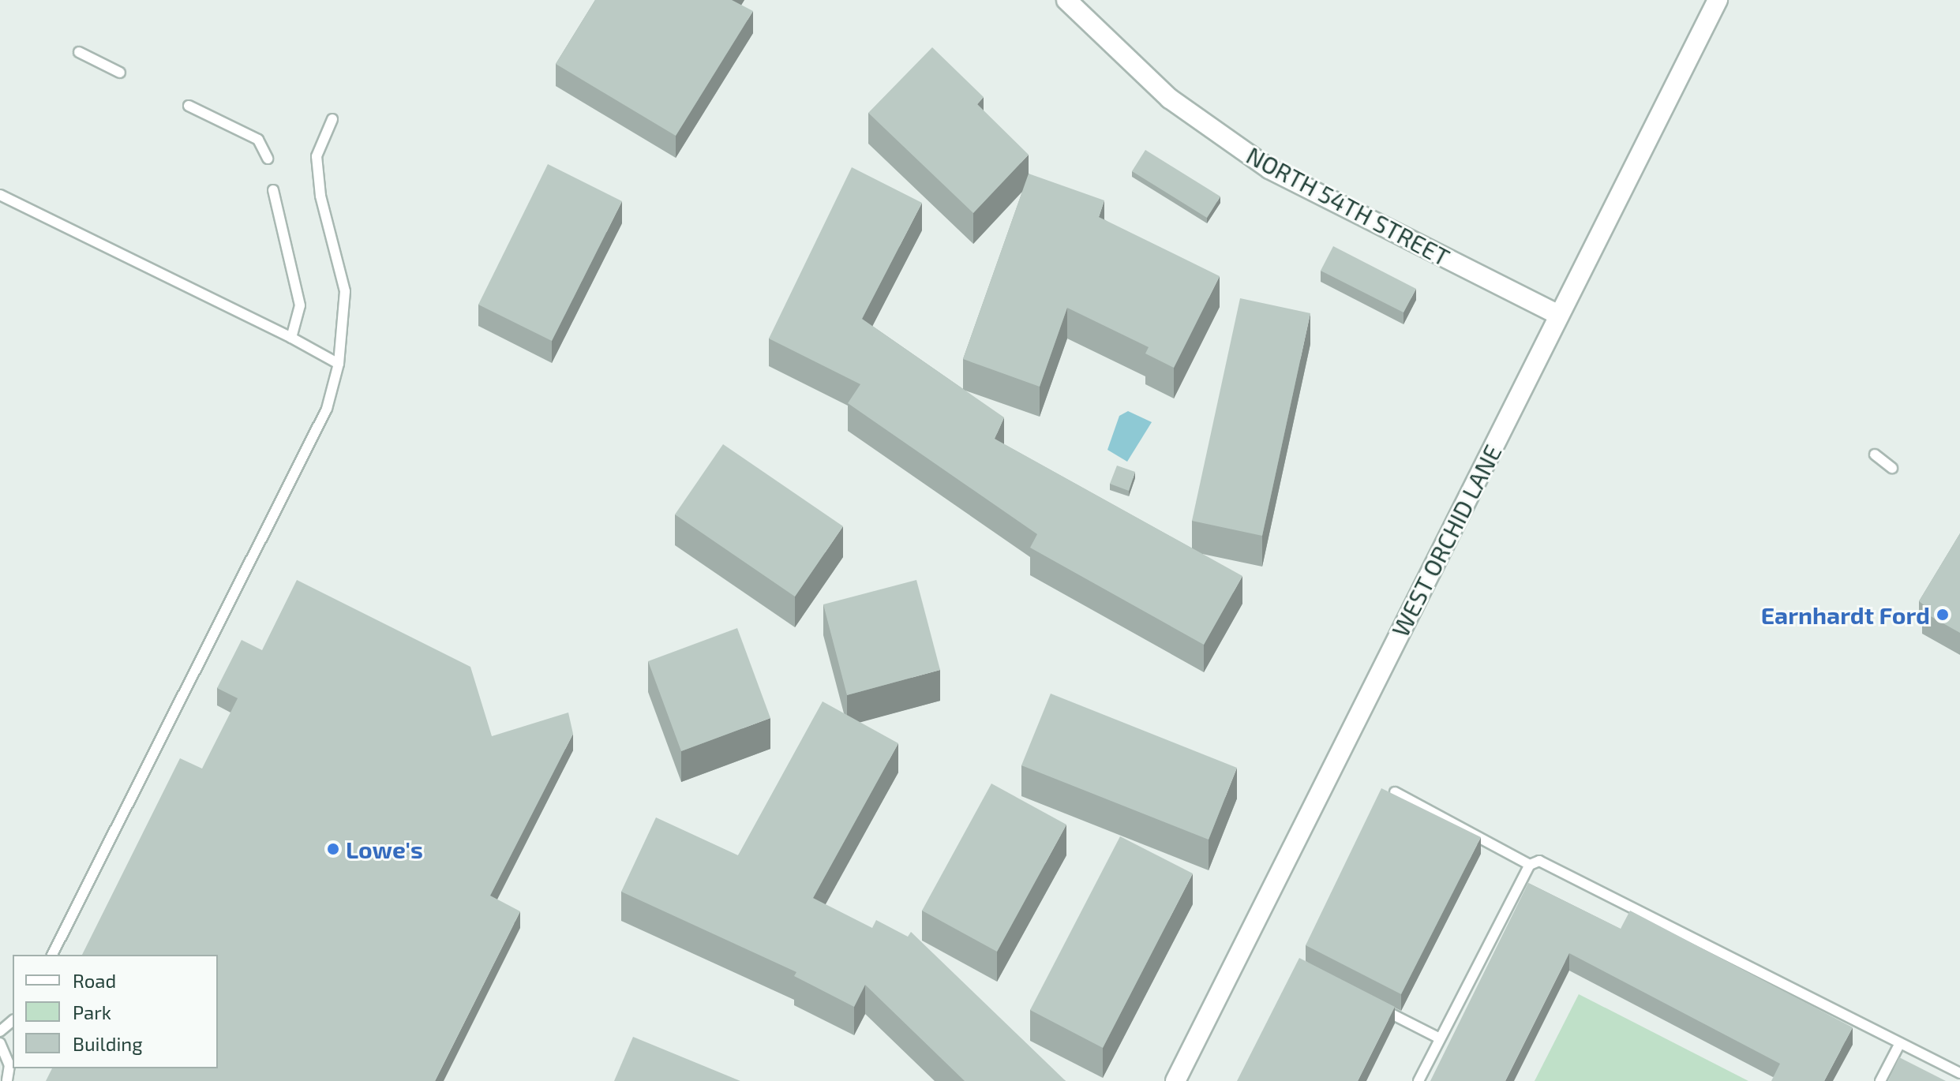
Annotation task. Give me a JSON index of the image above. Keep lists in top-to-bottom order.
{
  "streets": {
    "street": ["NORTH 54TH STREET", "WEST ORCHID LANE"]
  },
  "crossings": [
    ["NORTH 54TH STREET", "WEST ORCHID LANE"]
  ],
  "places": ["Earnhardt Ford", "Lowe's"],
  "legend": ["Road", "Park", "Building"]
}
